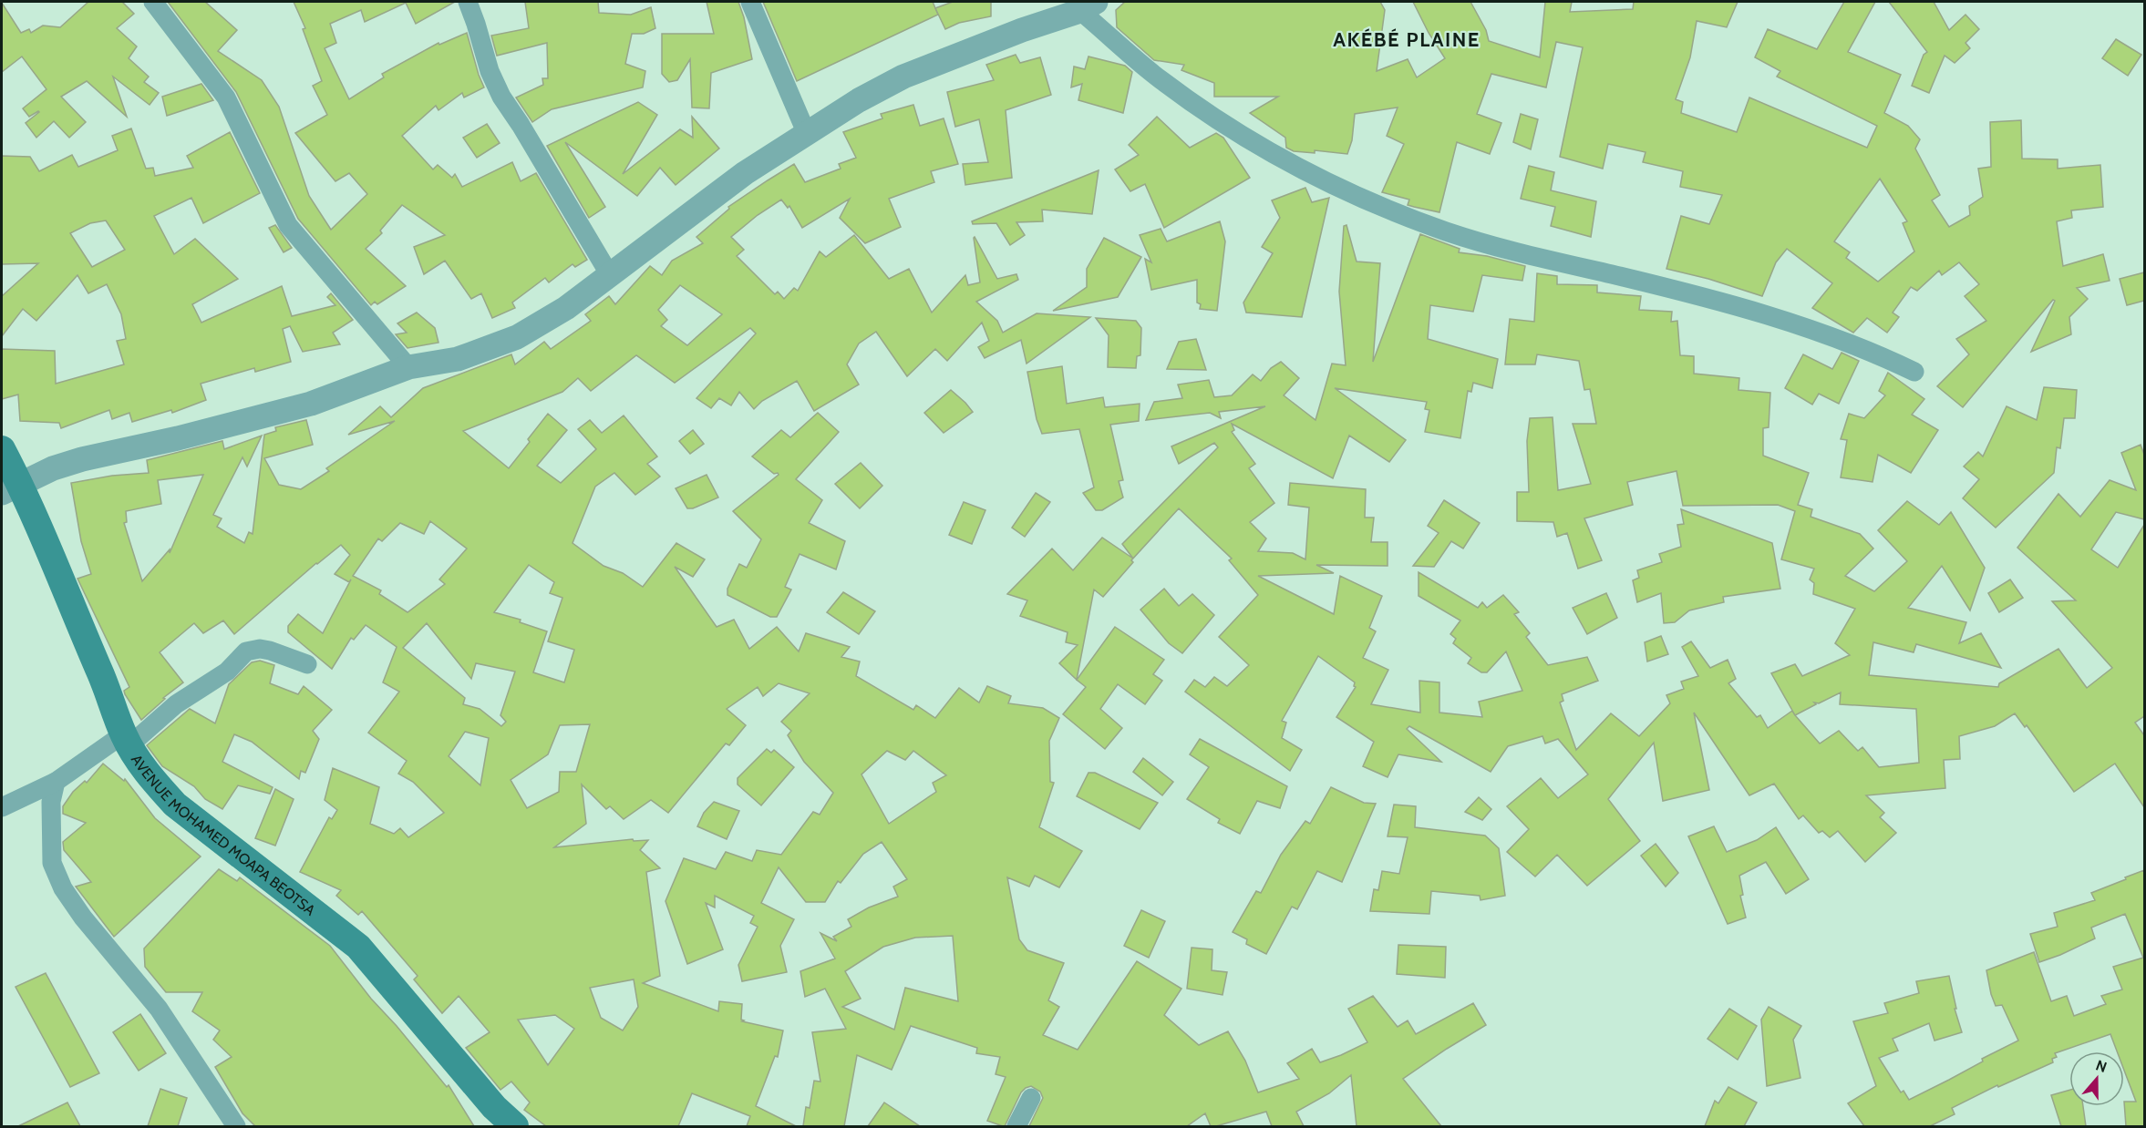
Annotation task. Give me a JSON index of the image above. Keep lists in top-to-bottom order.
{
  "streets": {
    "main road": ["AVENUE MOHAMED MOAPA BEOTSA"]
  },
  "districts": ["AKÉBÉ PLAINE"],
  "north": "top"
}
